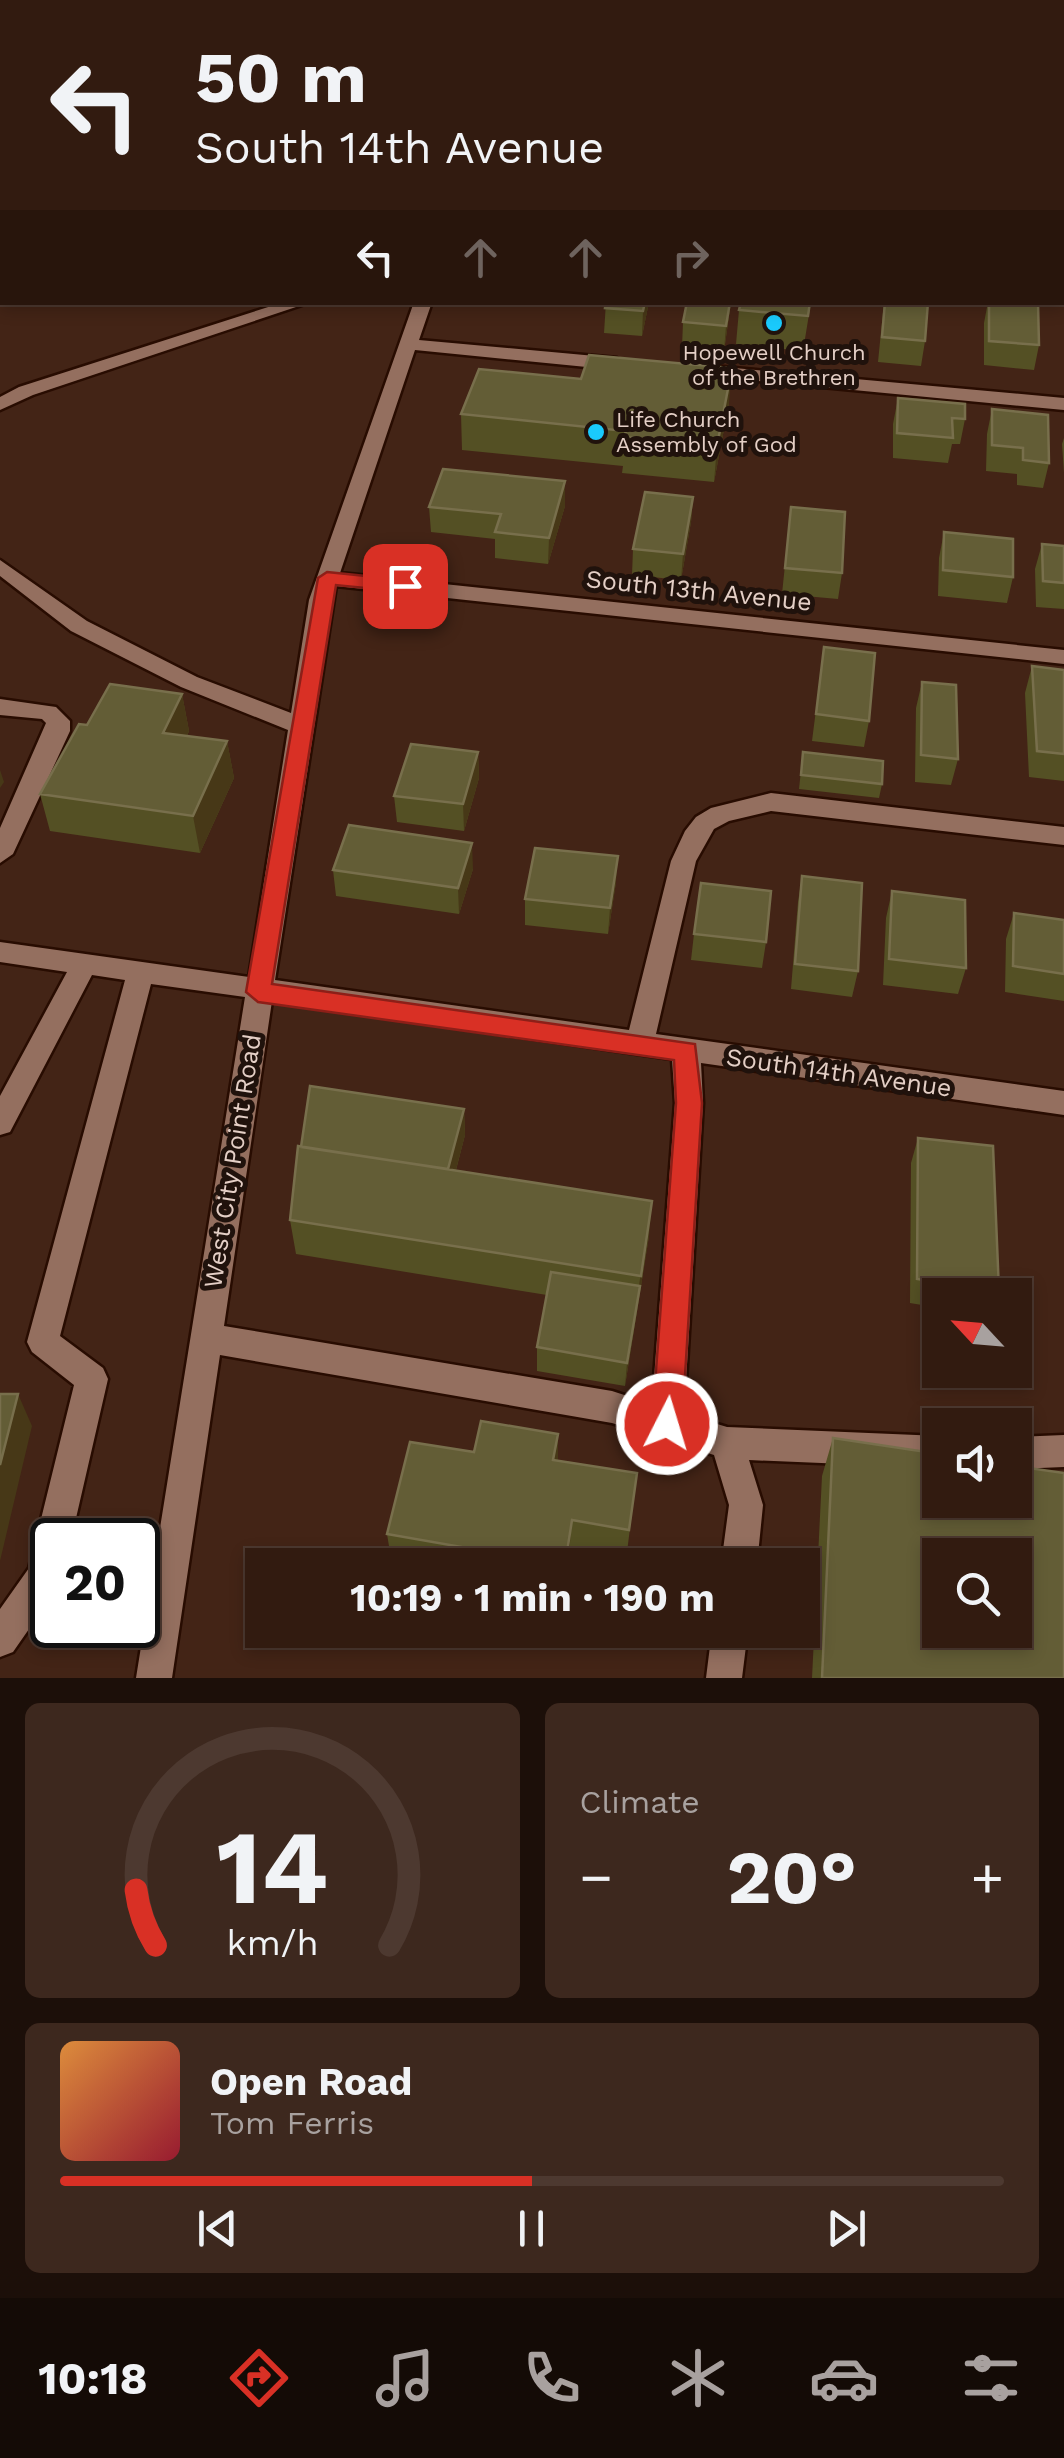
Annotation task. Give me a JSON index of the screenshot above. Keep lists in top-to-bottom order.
{
  "streets": {
    "street": ["South 13th Avenue", "South 14th Avenue", "West City Point Road"]
  },
  "crossings": [
    ["South 13th Avenue", "West City Point Road"],
    ["South 14th Avenue", "West City Point Road"]
  ],
  "places": ["Hopewell Church of the Brethren", "Life Church Assembly of God"],
  "north": "top left",
  "page": {
    "turn": ["50 m", "South 14th Avenue"],
    "limit": "20",
    "trip": "10:19 · 1 min · 190 m",
    "tile": "Climate",
    "heat": ["−", "20°", "+"],
    "song": ["Open Road", "Tom Ferris"],
    "tabs": "10:18",
    "gauge": ["14", "km/h"]
  }
}
